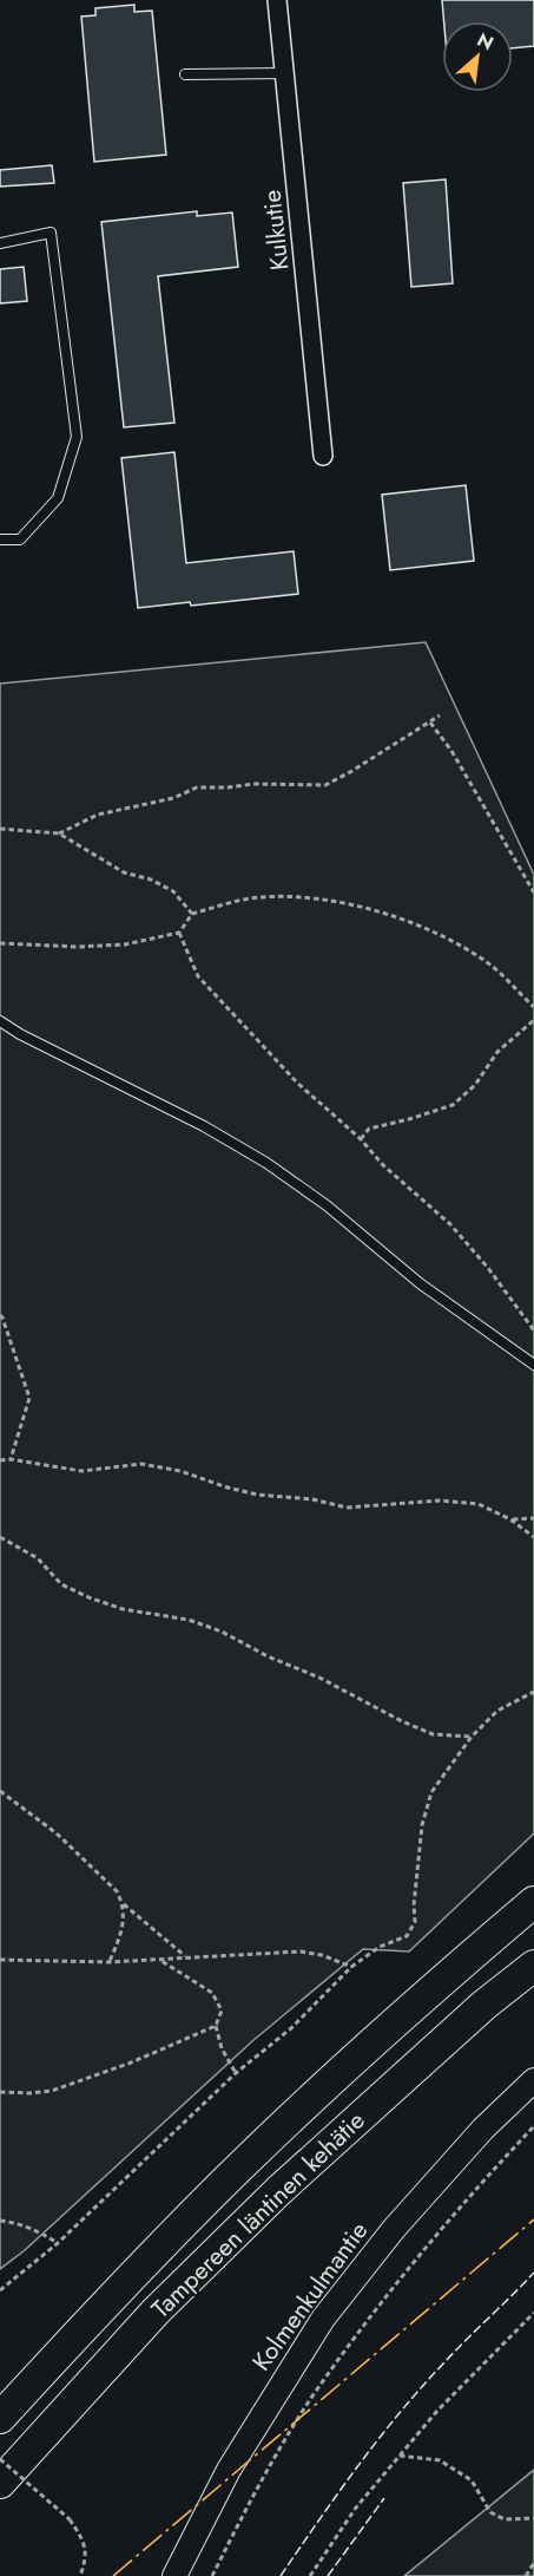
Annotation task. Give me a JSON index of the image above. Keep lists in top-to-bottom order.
{
  "streets": {
    "highway": ["Tampereen läntinen kehätie"],
    "street": ["Kulkutie", "Kolmenkulmantie"]
  },
  "north": "top right"
}
